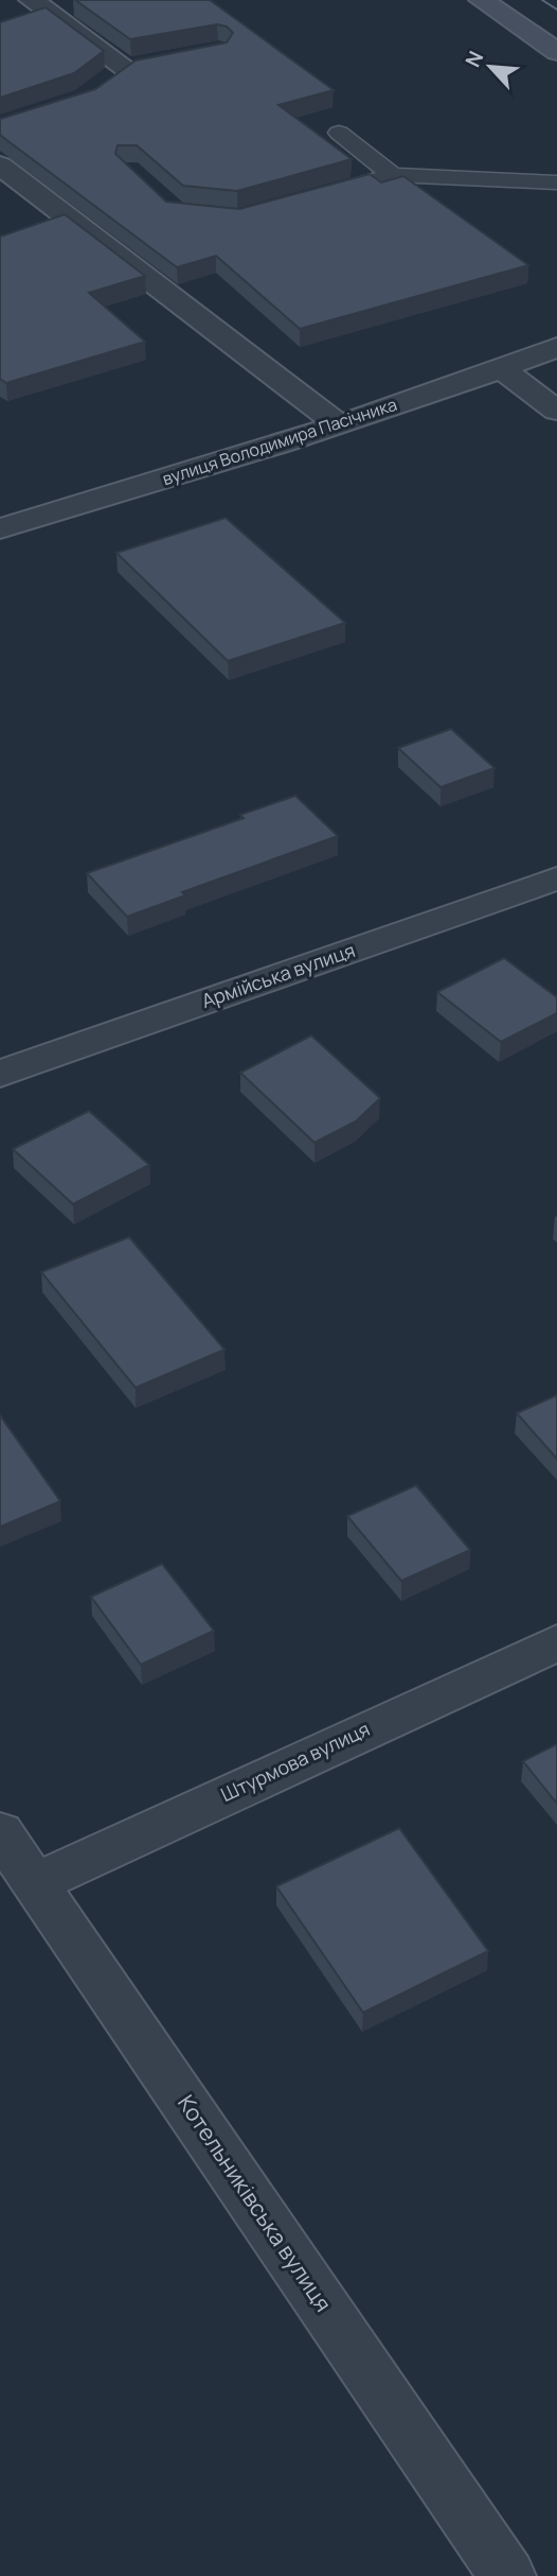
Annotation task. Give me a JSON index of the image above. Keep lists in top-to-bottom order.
{
  "streets": {
    "street": [
      "вулиця Володимира Пасічника",
      "Армійська вулиця",
      "Штурмова вулиця",
      "Котельниківська вулиця"
    ]
  },
  "crossings": [
    ["Штурмова вулиця", "Котельниківська вулиця"]
  ],
  "north": "top left"
}
